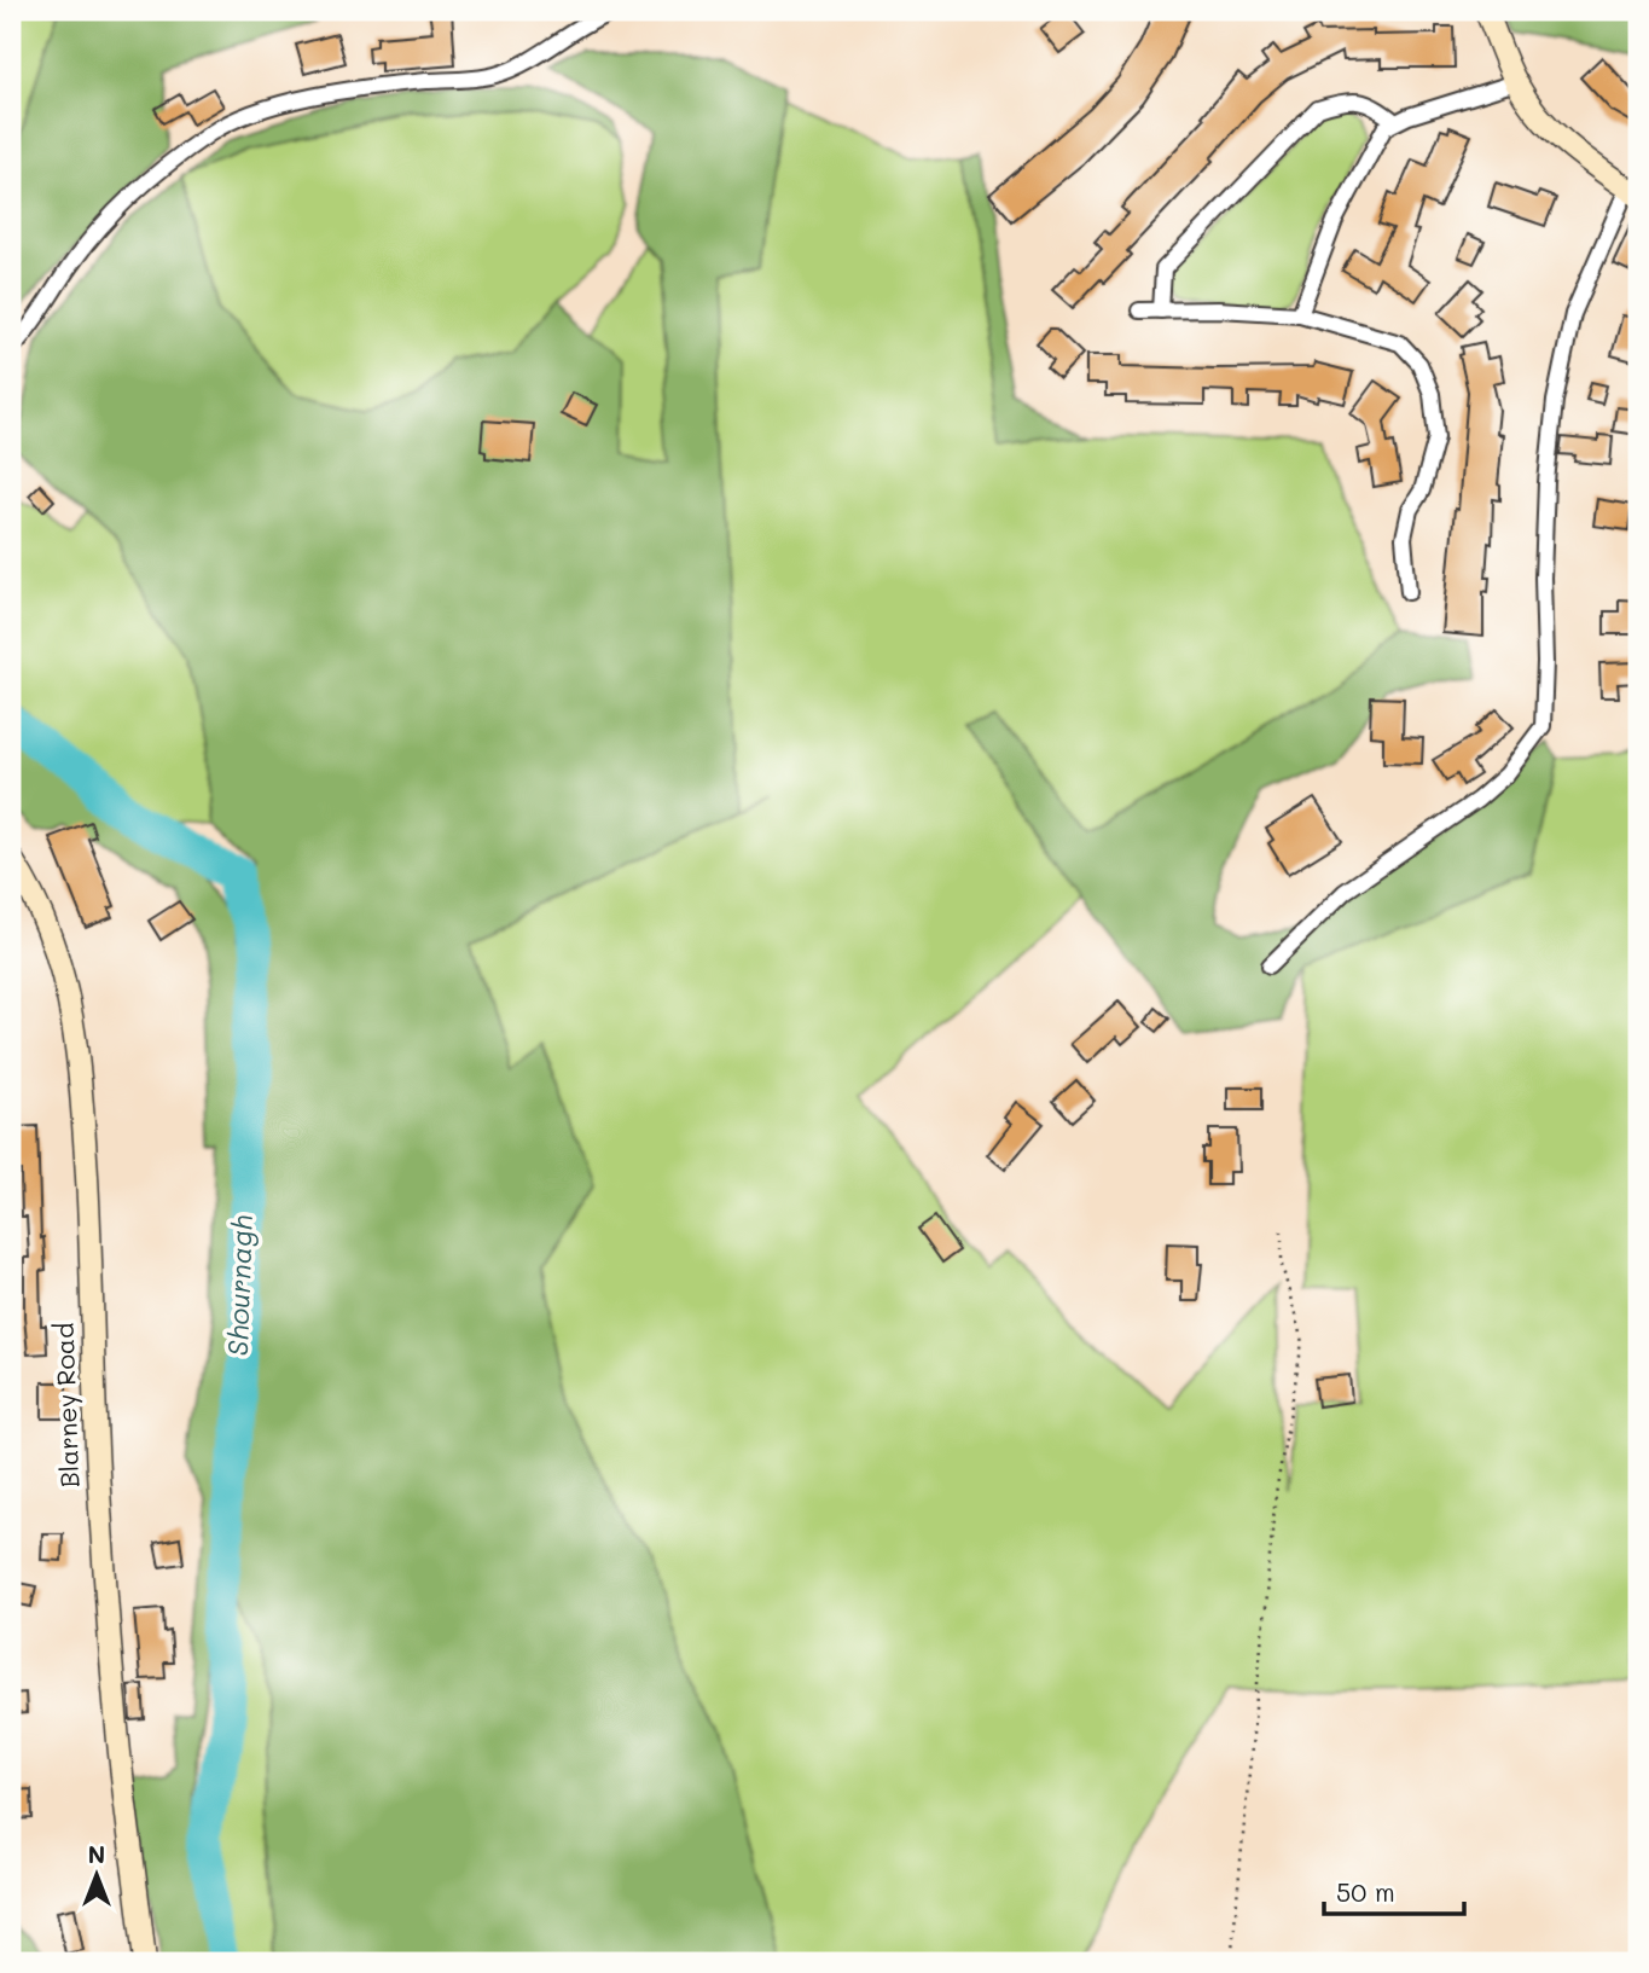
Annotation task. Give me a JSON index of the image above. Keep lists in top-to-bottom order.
{
  "streets": {
    "main road": ["Blarney Road"]
  },
  "water": ["Shournagh"],
  "scale_bar": "50 m",
  "north": "top"
}
